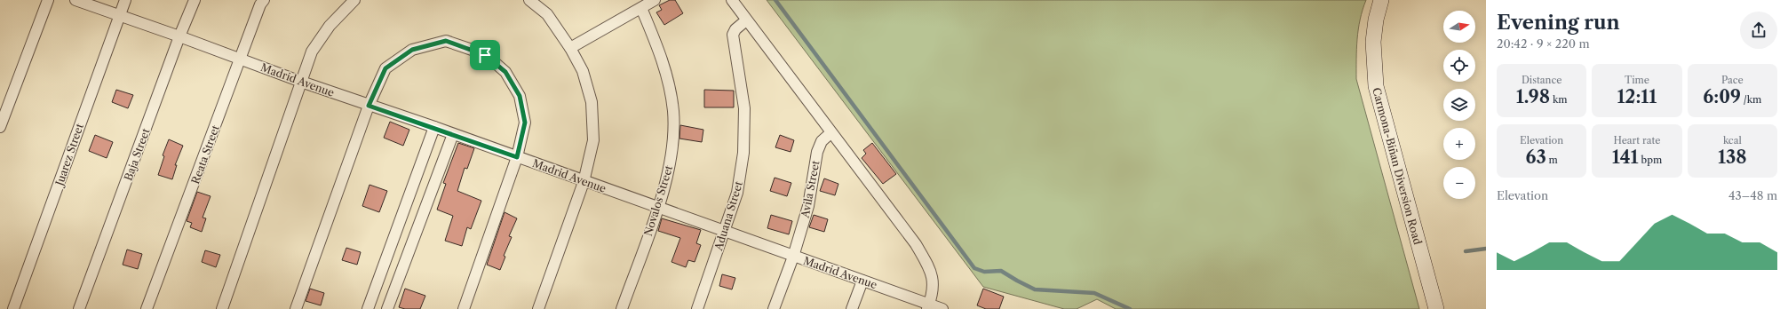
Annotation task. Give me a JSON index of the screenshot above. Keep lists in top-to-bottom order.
{
  "streets": {
    "main road": ["Carmona-Biñan Diversion Road"],
    "street": [
      "Madrid Avenue",
      "Juarez Street",
      "Baja Street",
      "Reata Street",
      "Avila Street",
      "Novalos Street",
      "Aduana Street"
    ]
  },
  "crossings": [
    ["Madrid Avenue", "Juarez Street"],
    ["Madrid Avenue", "Baja Street"],
    ["Madrid Avenue", "Reata Street"],
    ["Madrid Avenue", "Avila Street"],
    ["Madrid Avenue", "Novalos Street"],
    ["Madrid Avenue", "Aduana Street"]
  ],
  "north": "right",
  "page": {
    "heading": ["Evening run", "20:42 · 9 × 220 m"],
    "map_buttons": ["+", "−"],
    "stats": [
      ["Distance", "1.98 km"],
      ["Time", "12:11"],
      ["Pace", "6:09 /km"],
      ["Elevation", "63 m"],
      ["Heart rate", "141 bpm"],
      ["kcal", "138"]
    ],
    "chart": ["Elevation", "43–48 m"]
  }
}
